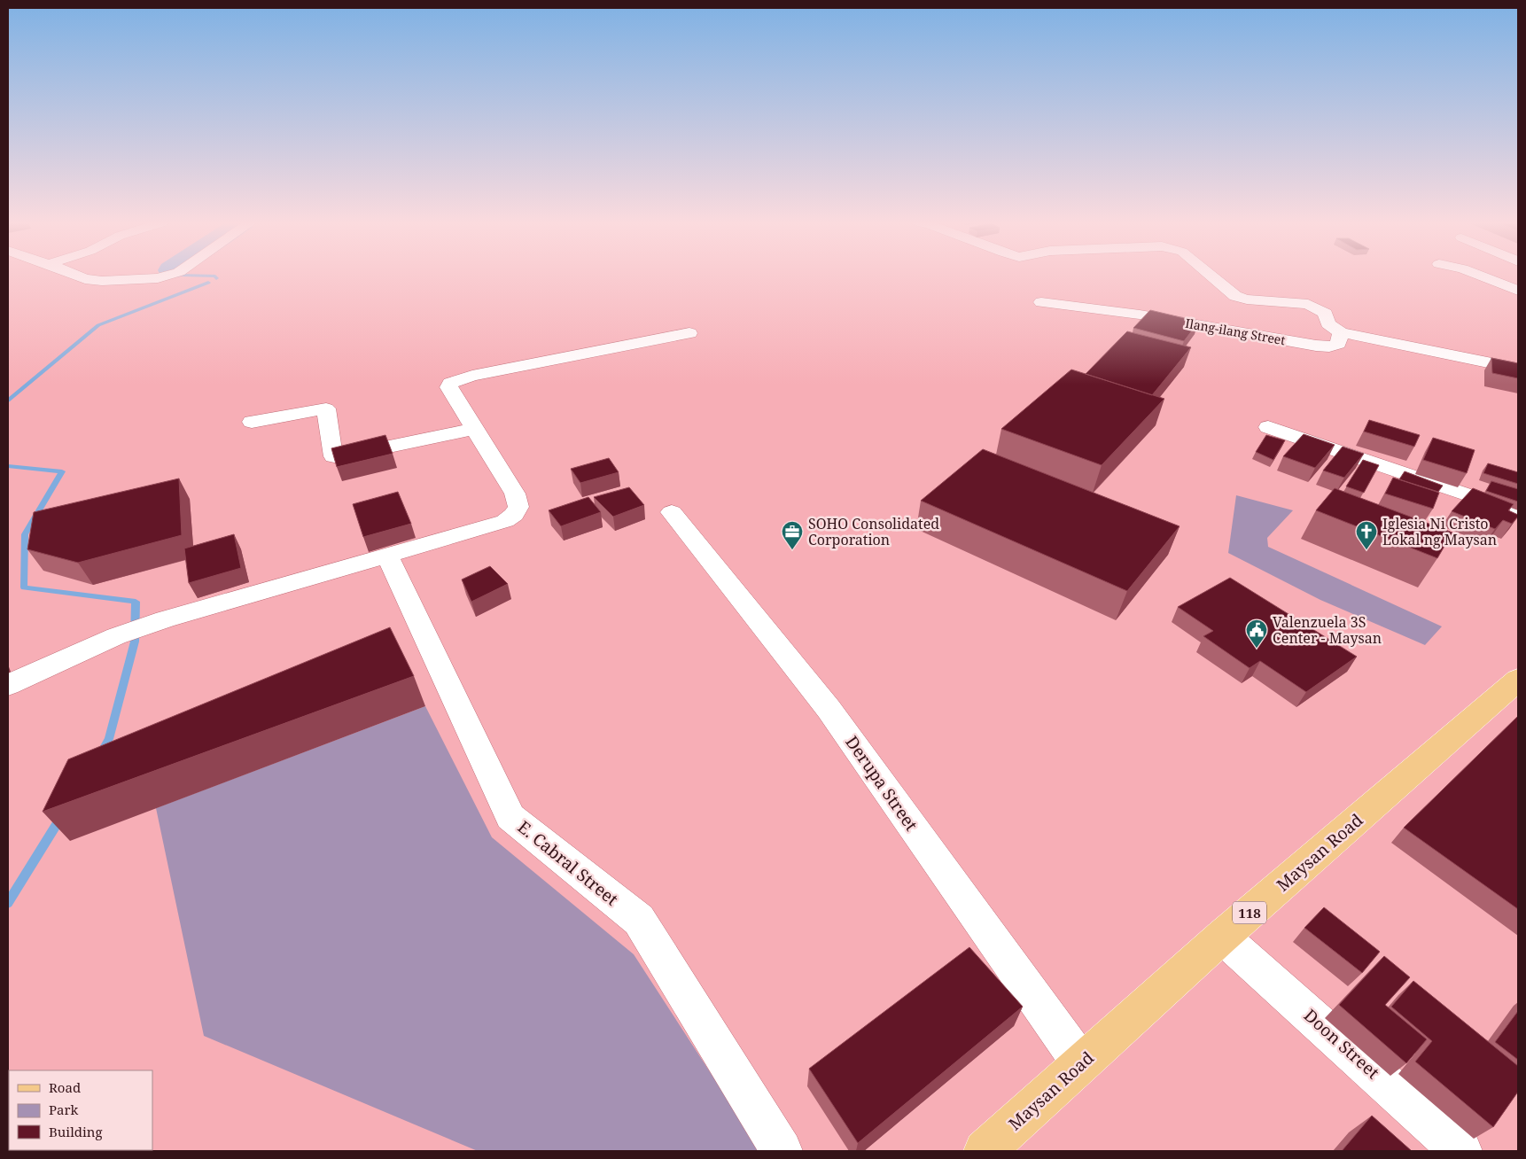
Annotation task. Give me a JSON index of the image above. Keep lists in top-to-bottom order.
{
  "streets": {
    "main road": ["Maysan Road", "118"],
    "street": [
      "Ilang-ilang Street",
      "Derupa Street",
      "E. Cabral Street",
      "Doon Street"
    ]
  },
  "crossings": [
    ["Derupa Street", "Maysan Road"],
    ["Maysan Road", "Doon Street"]
  ],
  "places": {
    "office": ["SOHO Consolidated Corporation"],
    "church": ["Iglesia Ni Cristo Lokal ng Maysan"],
    "public building": ["Valenzuela 3S Center - Maysan"]
  },
  "legend": ["Road", "Park", "Building"]
}
